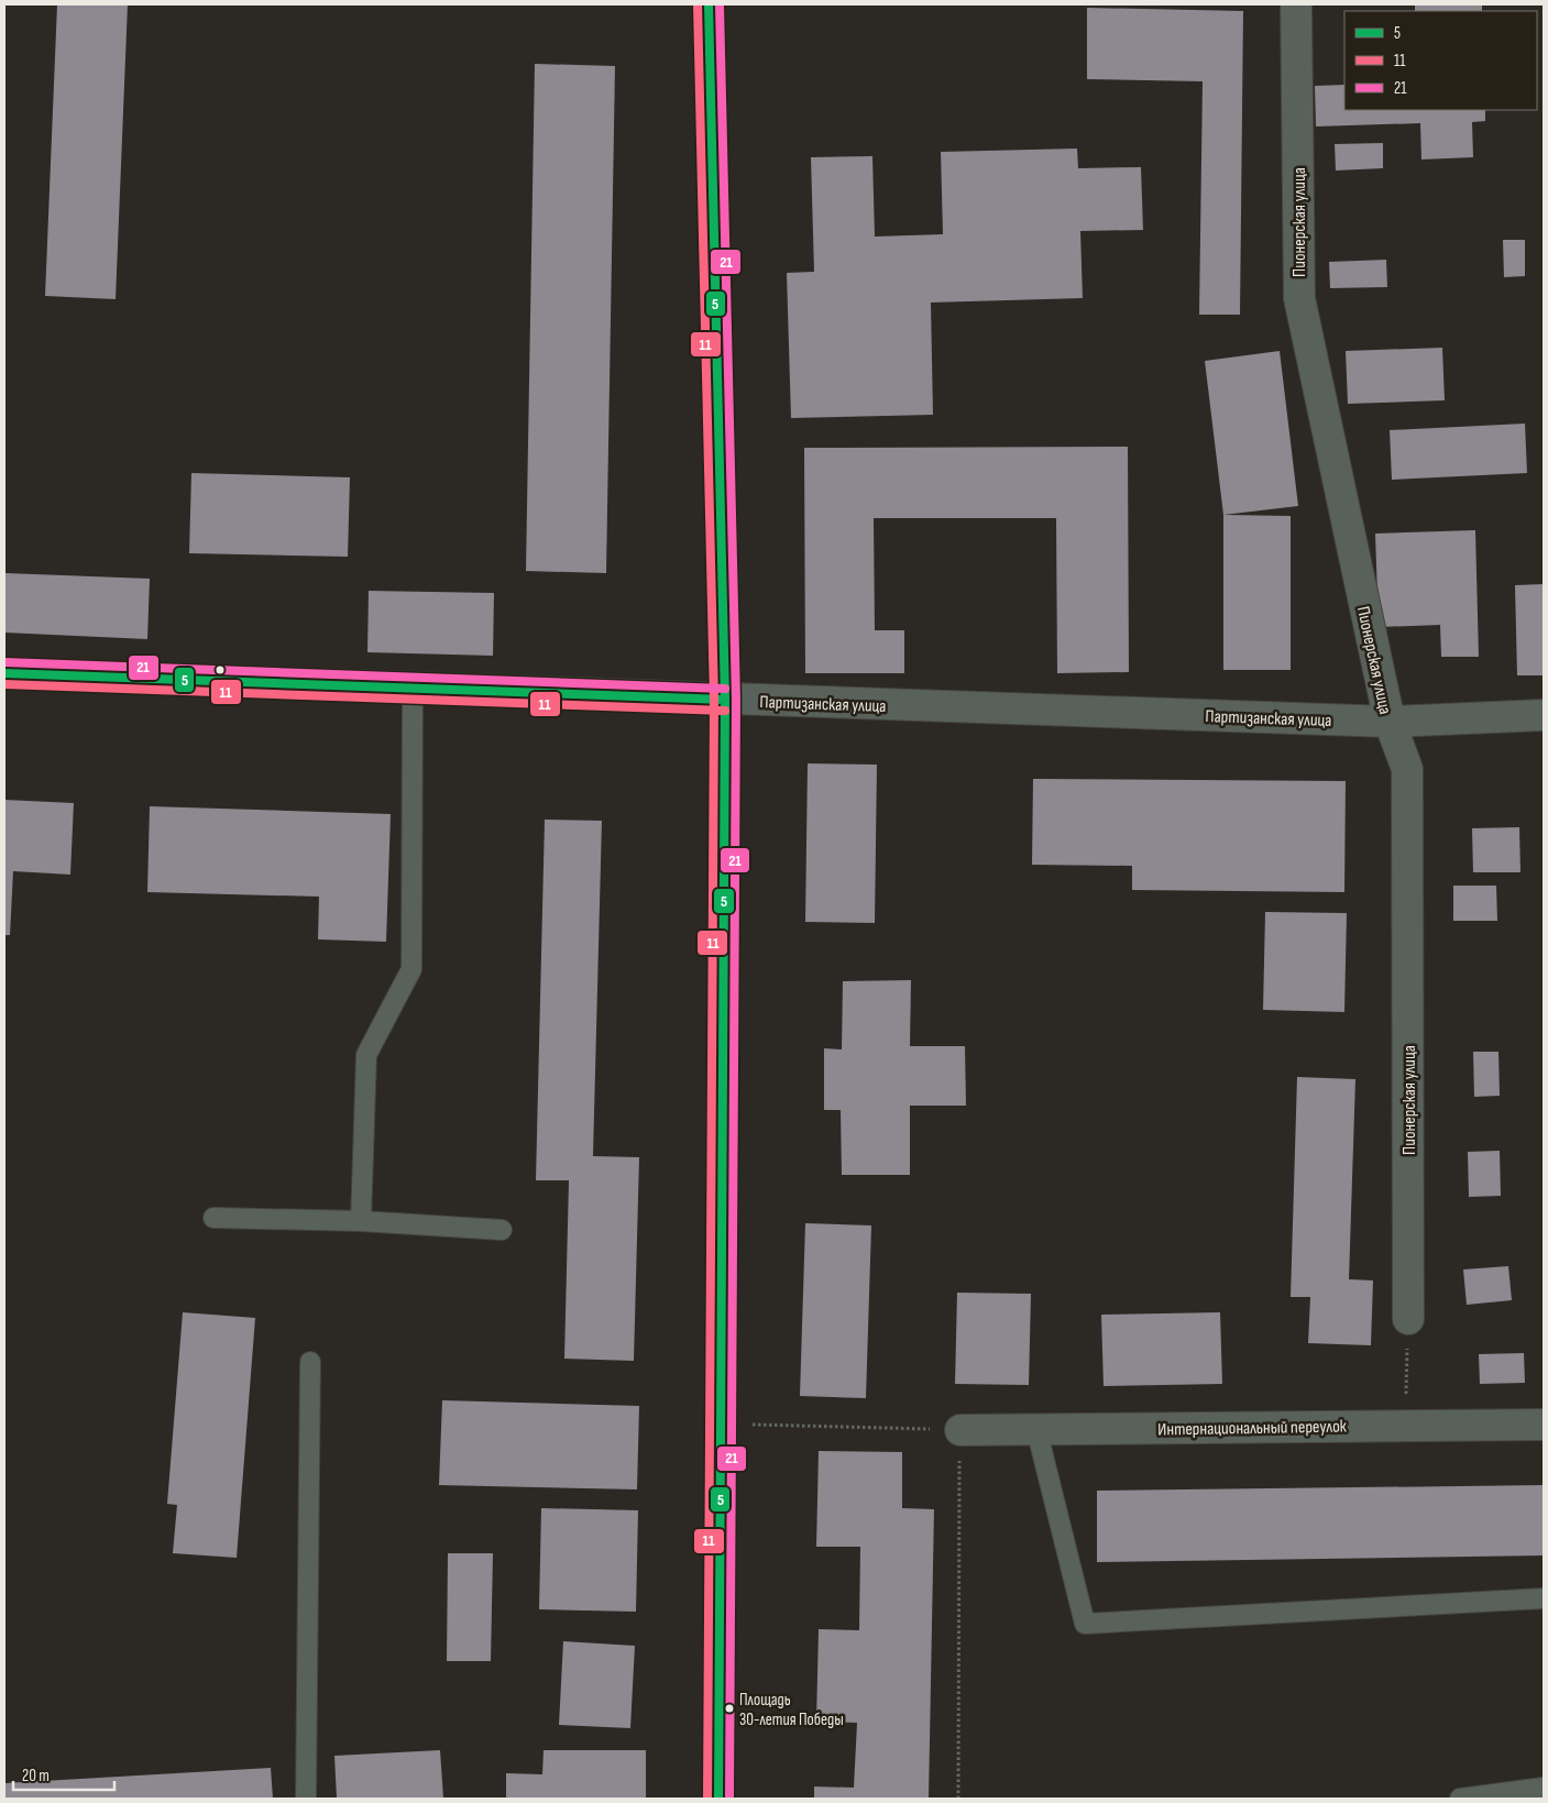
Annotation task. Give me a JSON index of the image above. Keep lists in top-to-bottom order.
{
  "streets": {
    "street": ["Пионерская улица", "Партизанская улица", "Интернациональный переулок"]
  },
  "crossings": [
    ["Пионерская улица", "Партизанская улица"]
  ],
  "places": ["Площадь 30-летия Победы"],
  "lines": ["transit line 5", "transit line 11", "transit line 21"],
  "legend": ["5", "11", "21"],
  "scale_bar": "20 m"
}
